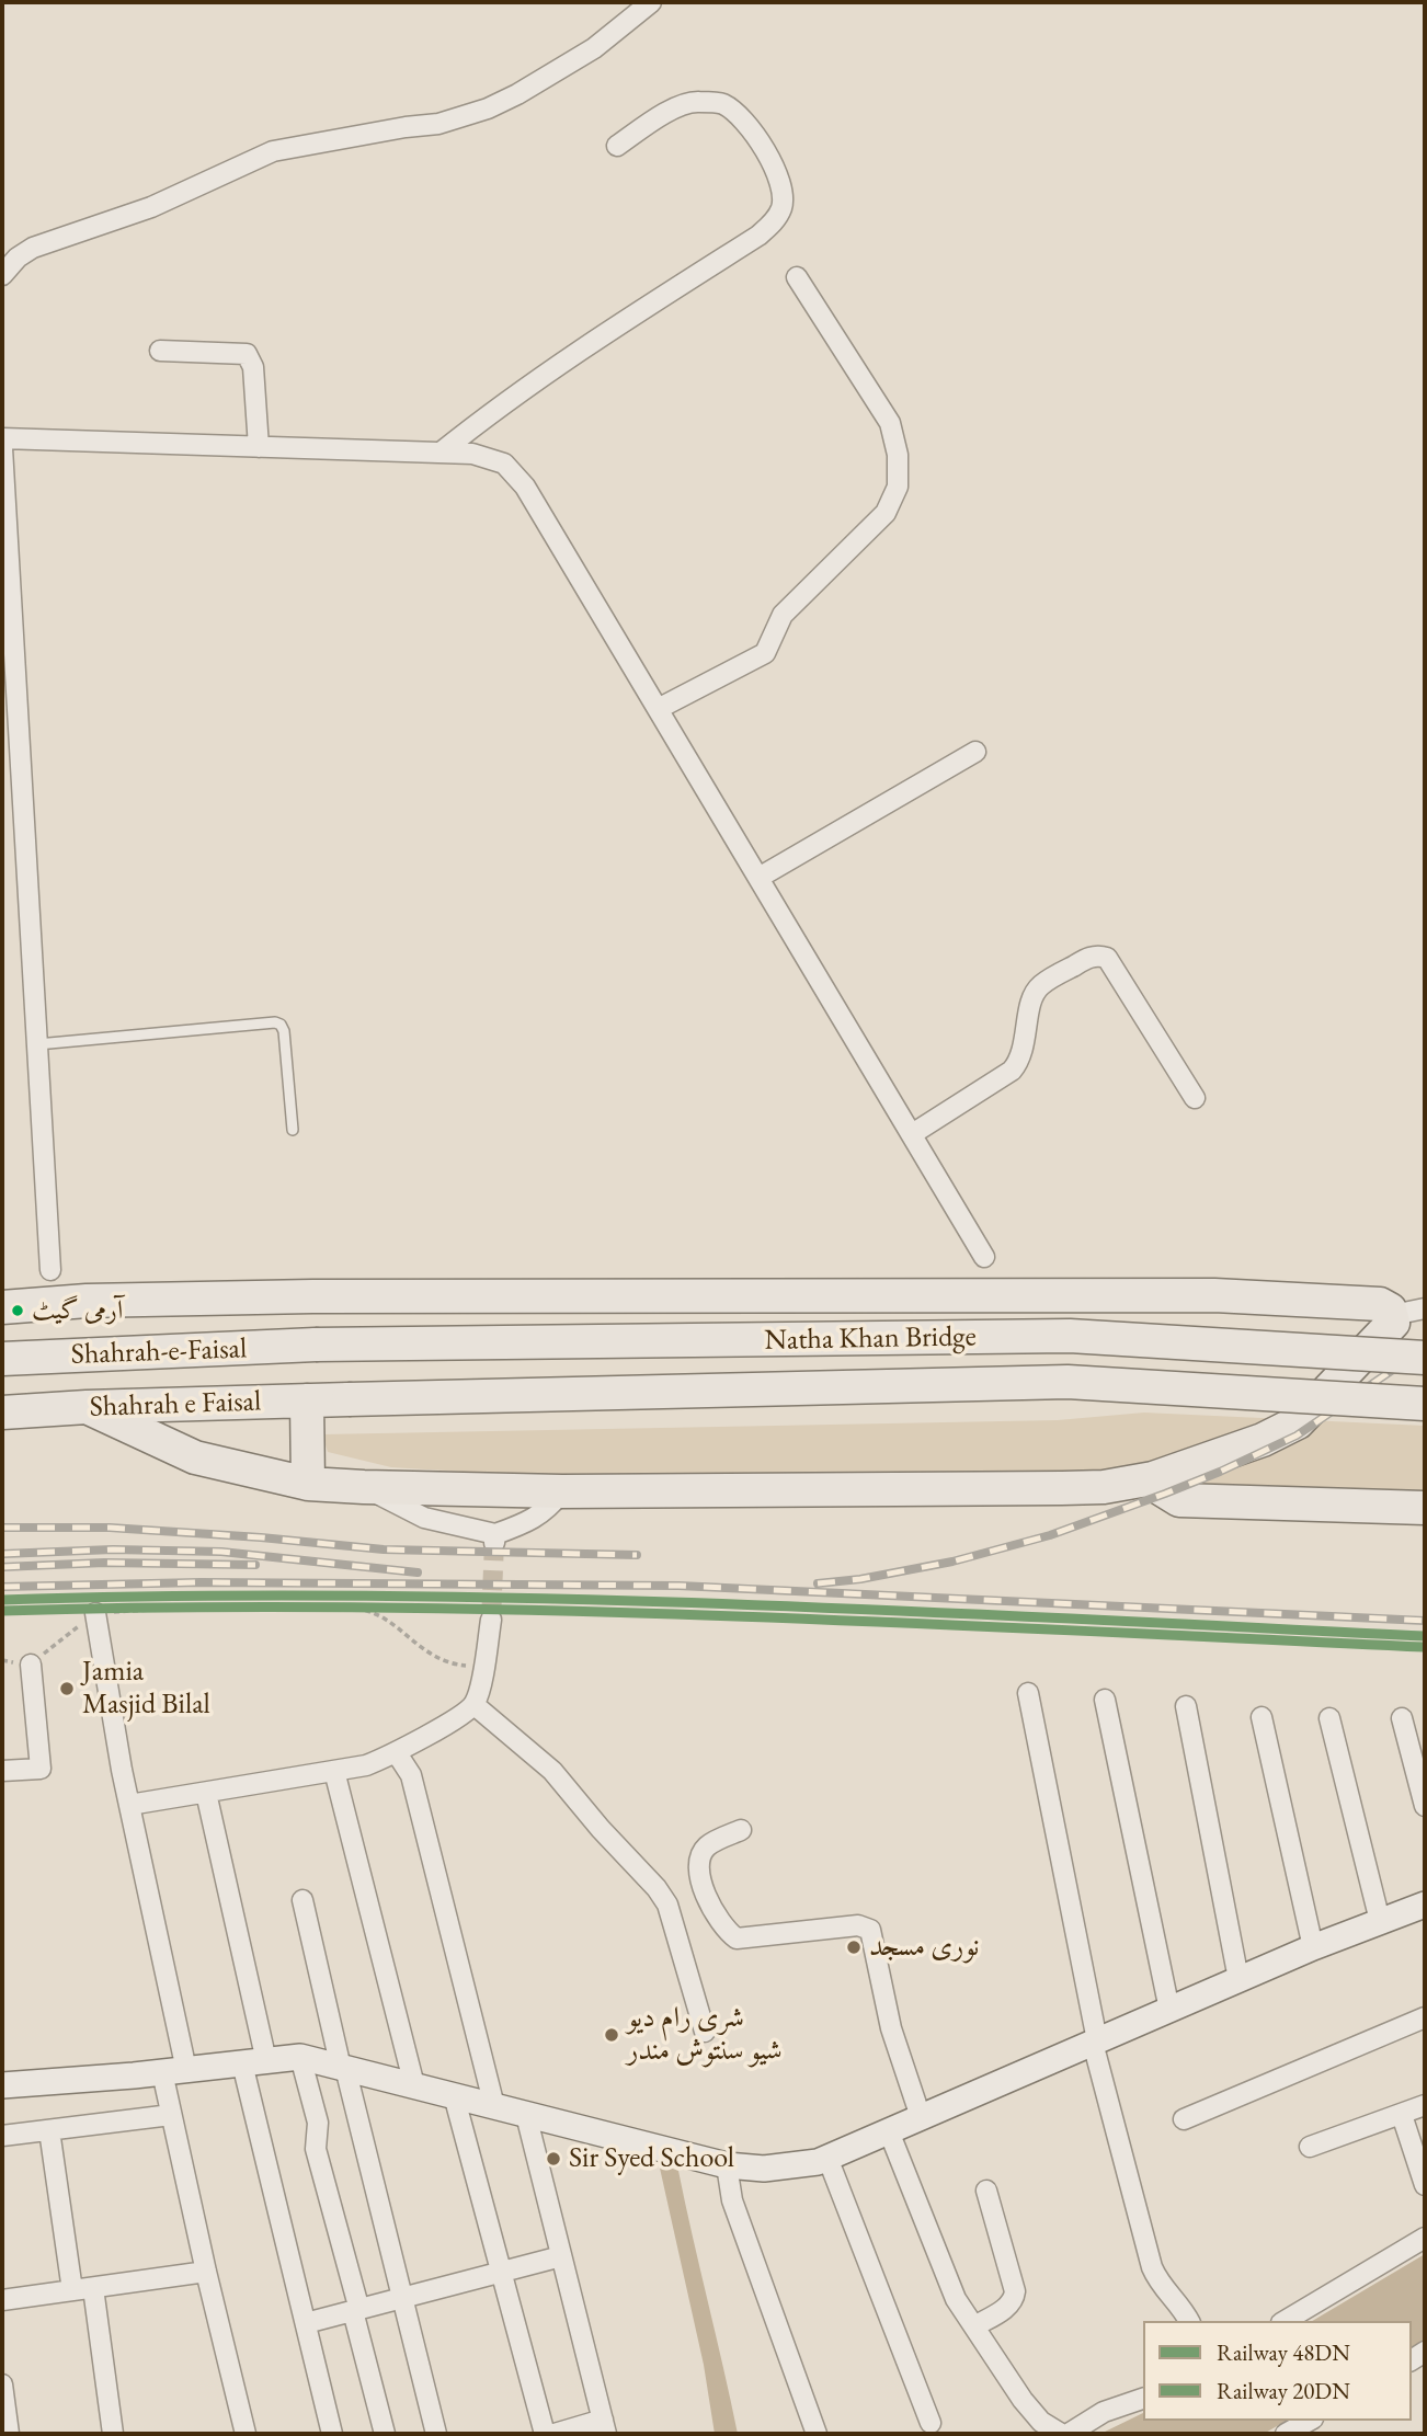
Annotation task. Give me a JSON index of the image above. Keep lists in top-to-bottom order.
{
  "streets": {
    "highway": ["Natha Khan Bridge", "Shahrah-e-Faisal", "Shahrah e Faisal"]
  },
  "crossings": [
    ["Natha Khan Bridge", "Shahrah-e-Faisal"],
    ["Natha Khan Bridge", "Shahrah e Faisal"]
  ],
  "places": [
    "آرمی گیٹ",
    "Jamia Masjid Bilal",
    "نوری مسجد",
    "شری رام دیو شیو سنتوش مندر",
    "Sir Syed School"
  ],
  "lines": ["rail line 48DN", "rail line 20DN"],
  "legend": ["Railway 48DN", "Railway 20DN"]
}
